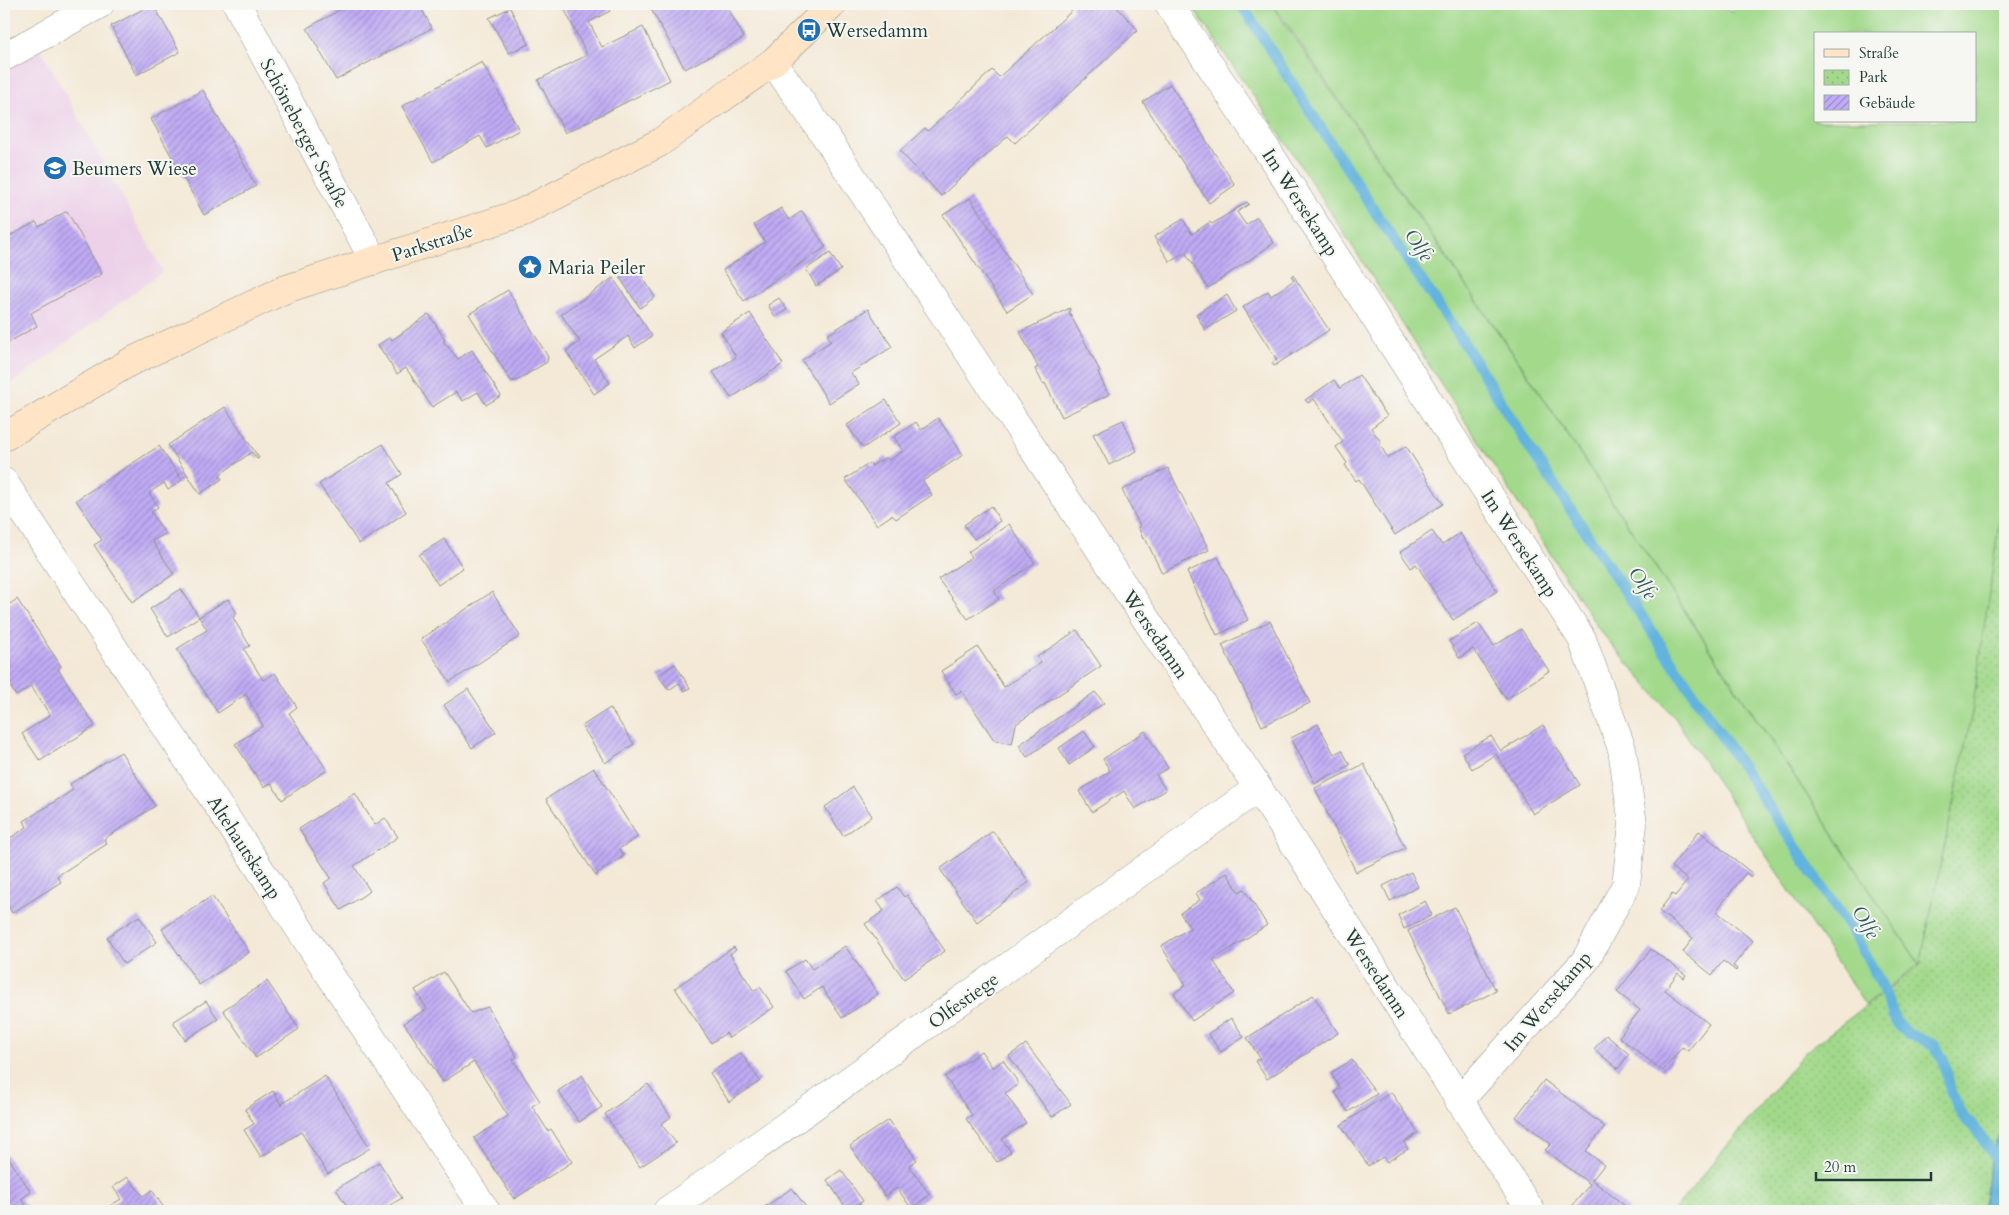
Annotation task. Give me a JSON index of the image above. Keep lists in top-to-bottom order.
{
  "streets": {
    "street": [
      "Schöneberger Straße",
      "Im Wersekamp",
      "Parkstraße",
      "Wersedamm",
      "Altehautskamp",
      "Olfestiege"
    ]
  },
  "crossings": [
    ["Schöneberger Straße", "Parkstraße"],
    ["Im Wersekamp", "Wersedamm"],
    ["Parkstraße", "Wersedamm"],
    ["Wersedamm", "Olfestiege"]
  ],
  "water": ["Olfe"],
  "places": {
    "bus stop": ["Wersedamm"],
    "school or university": ["Beumers Wiese"],
    "place": ["Maria Peiler"]
  },
  "legend": ["Straße", "Park", "Gebäude"],
  "scale_bar": "20 m"
}
